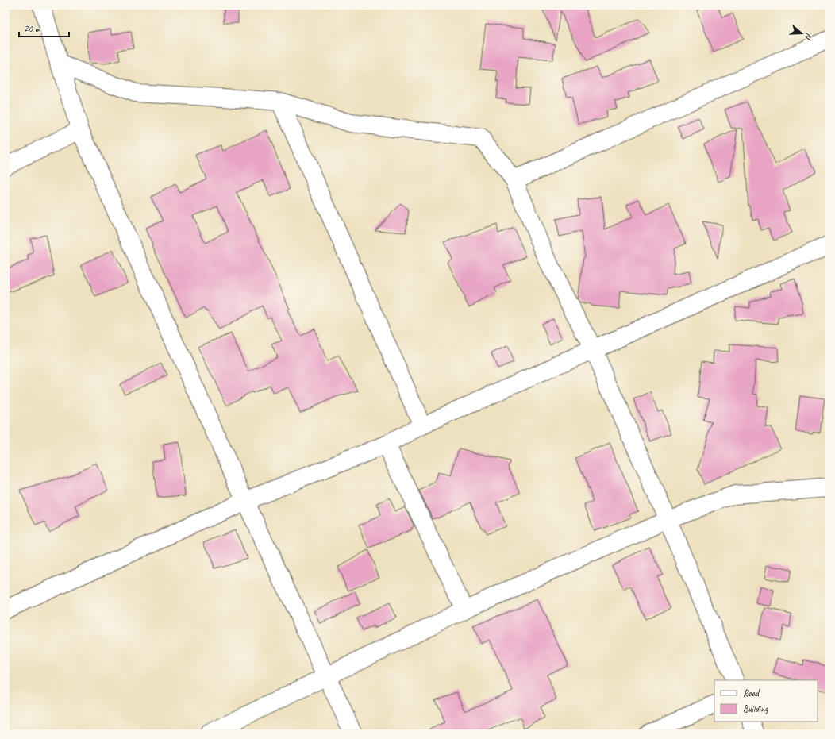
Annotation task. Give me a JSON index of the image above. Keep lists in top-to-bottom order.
{
  "legend": ["Road", "Building"],
  "scale_bar": "20 m",
  "north": "right"
}
